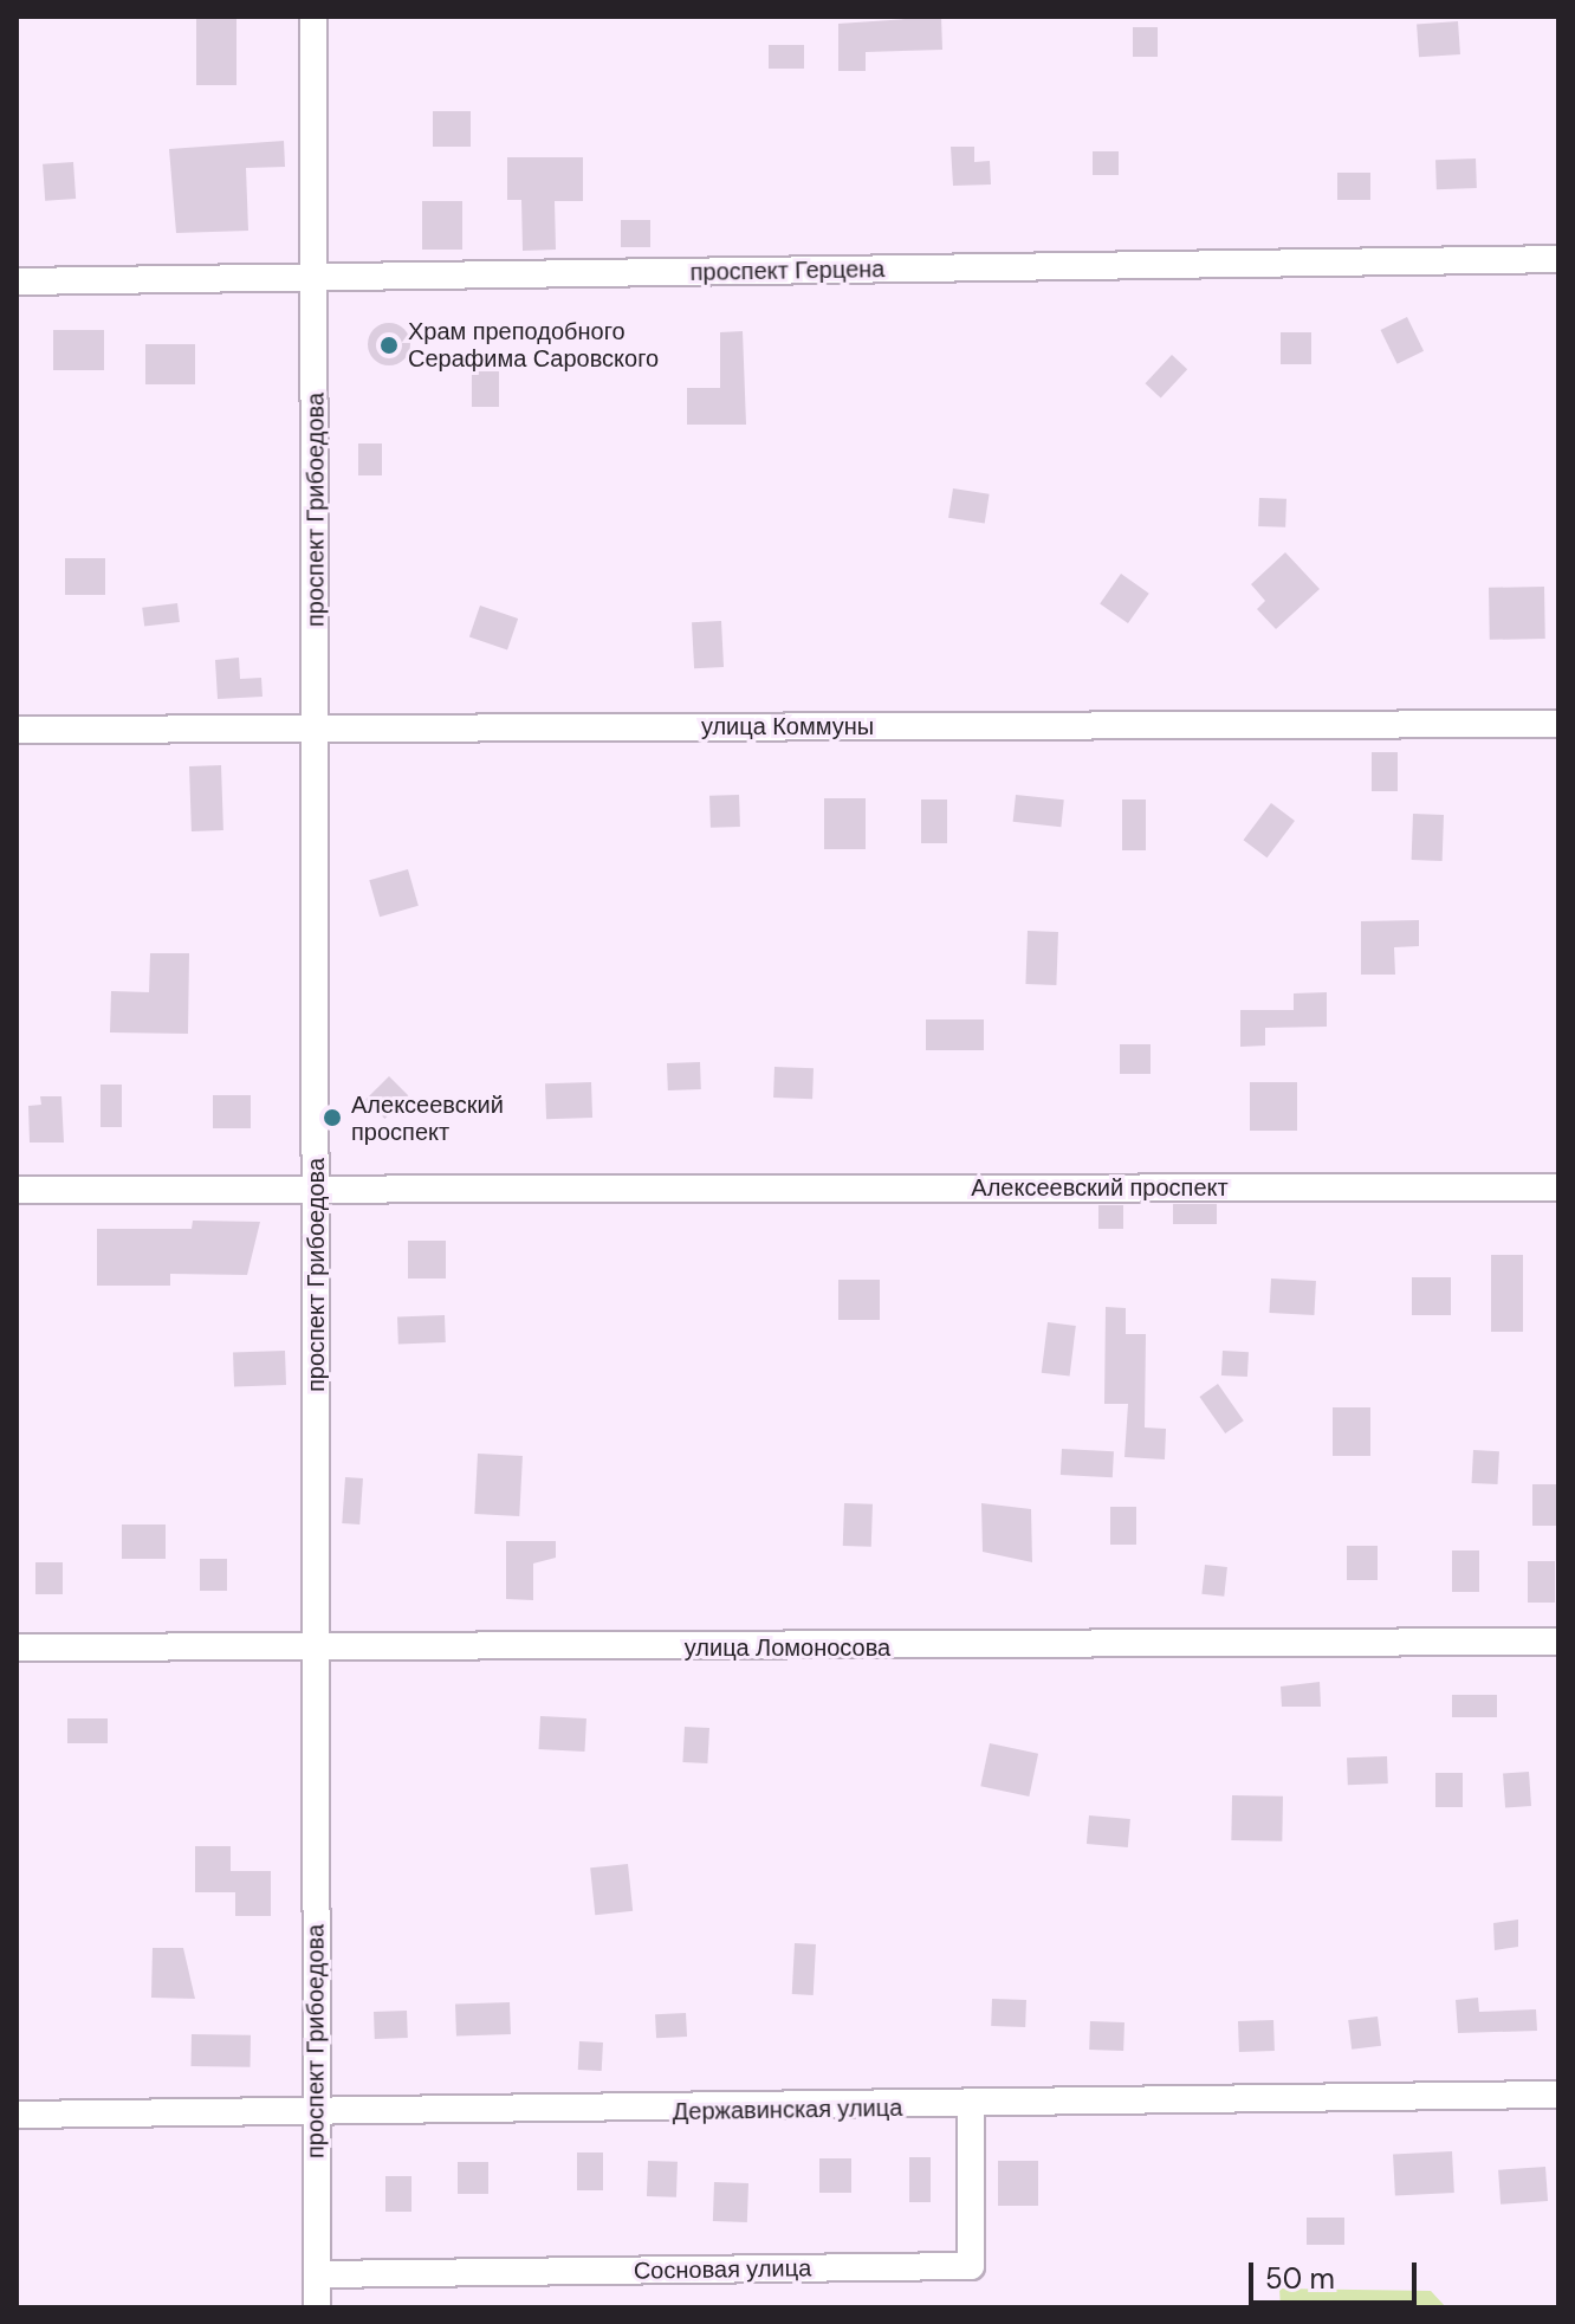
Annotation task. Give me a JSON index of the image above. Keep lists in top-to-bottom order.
{
  "streets": {
    "street": [
      "проспект Герцена",
      "проспект Грибоедова",
      "улица Коммуны",
      "Алексеевский проспект",
      "улица Ломоносова",
      "Державинская улица",
      "Сосновая улица"
    ]
  },
  "crossings": [
    ["проспект Герцена", "проспект Грибоедова"],
    ["проспект Грибоедова", "улица Коммуны"],
    ["проспект Грибоедова", "Алексеевский проспект"],
    ["проспект Грибоедова", "улица Ломоносова"],
    ["проспект Грибоедова", "Державинская улица"],
    ["проспект Грибоедова", "Сосновая улица"],
    ["Державинская улица", "Сосновая улица"]
  ],
  "places": ["Храм преподобного Серафима Саровского", "Алексеевский проспект"],
  "scale_bar": "50 m"
}
